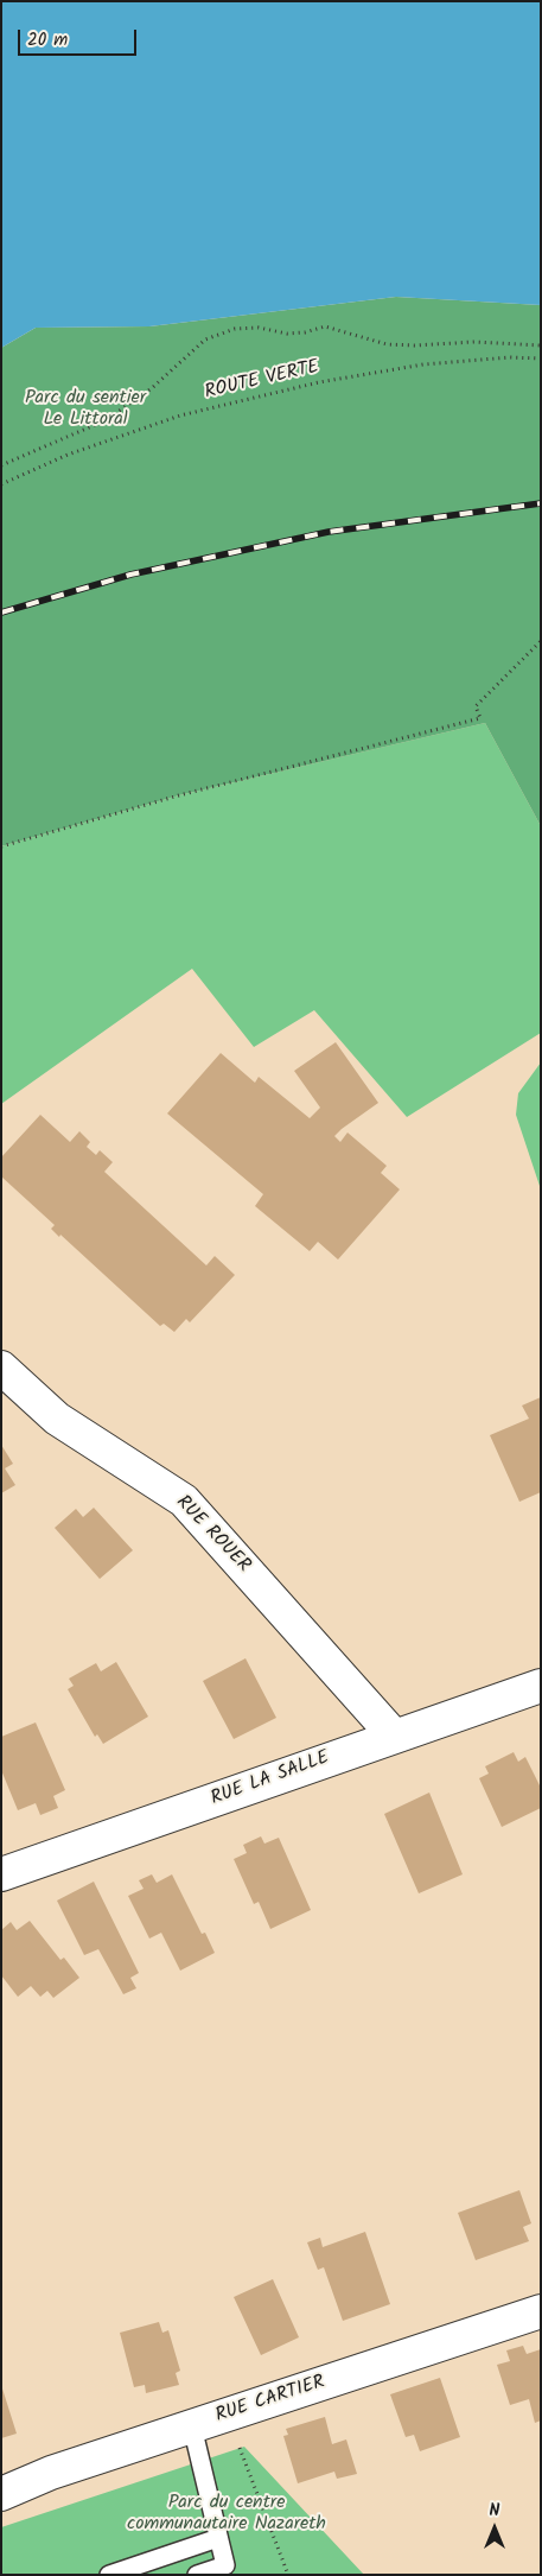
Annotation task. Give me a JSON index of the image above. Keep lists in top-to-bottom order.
{
  "streets": {
    "street": ["RUE ROUER", "RUE LA SALLE", "RUE CARTIER"],
    "path": ["ROUTE VERTE"]
  },
  "crossings": [
    ["RUE ROUER", "RUE LA SALLE"]
  ],
  "parks": ["Parc du sentier Le Littoral", "Parc du centre communautaire Nazareth"],
  "scale_bar": "20 m",
  "north": "top"
}
